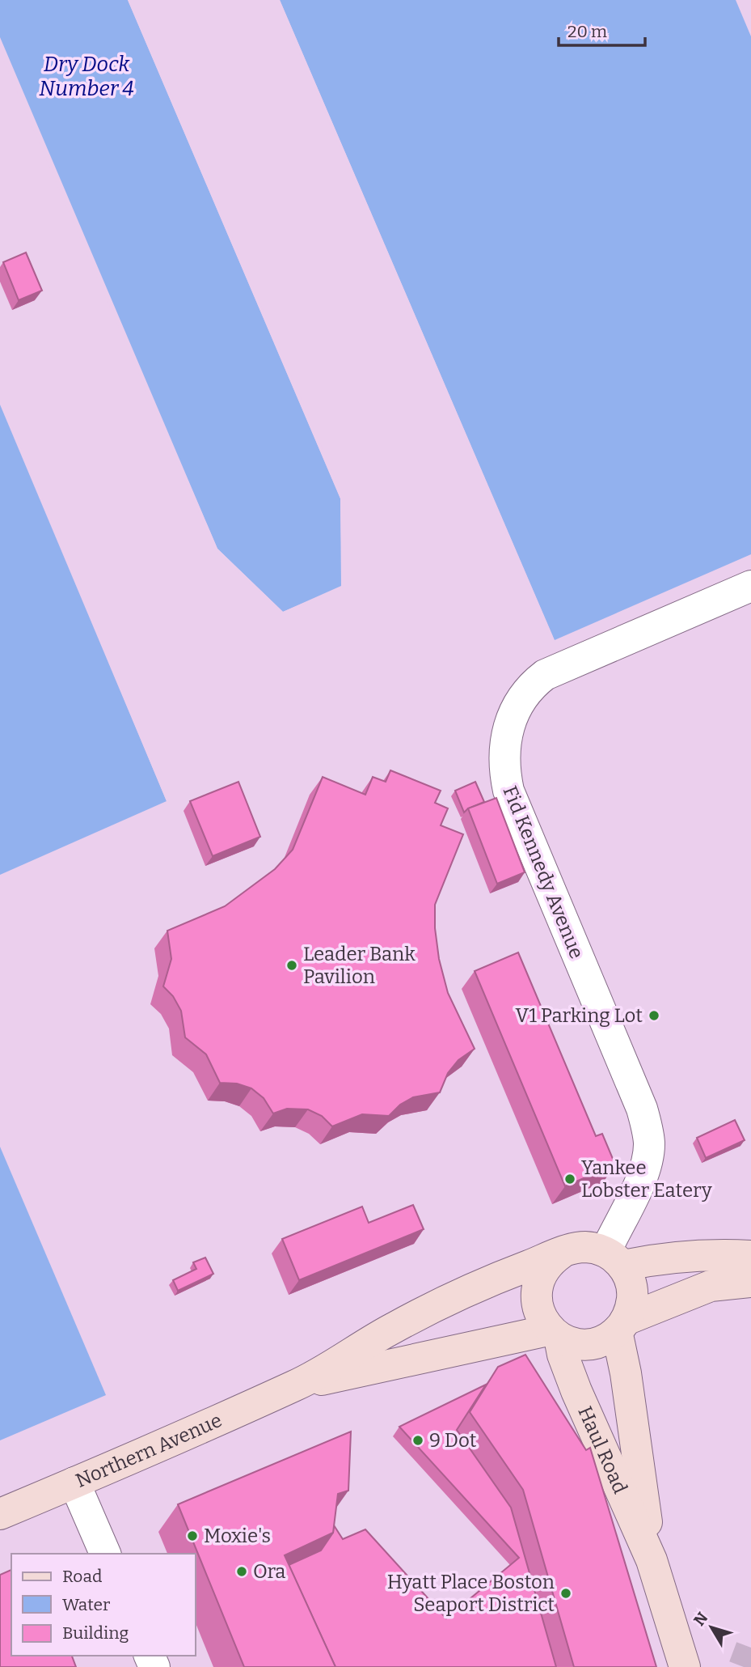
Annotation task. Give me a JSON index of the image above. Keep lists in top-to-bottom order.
{
  "streets": {
    "main road": ["Northern Avenue", "Haul Road"],
    "street": ["Fid Kennedy Avenue"]
  },
  "crossings": [
    ["Fid Kennedy Avenue", "Northern Avenue"],
    ["Fid Kennedy Avenue", "Haul Road"],
    ["Northern Avenue", "Haul Road"]
  ],
  "water": ["Dry Dock Number 4"],
  "places": [
    "Leader Bank Pavilion",
    "V1 Parking Lot",
    "Yankee Lobster Eatery",
    "9 Dot",
    "Moxie's",
    "Ora",
    "Hyatt Place Boston Seaport District"
  ],
  "legend": ["Road", "Water", "Building"],
  "scale_bar": "20 m",
  "north": "top left"
}
